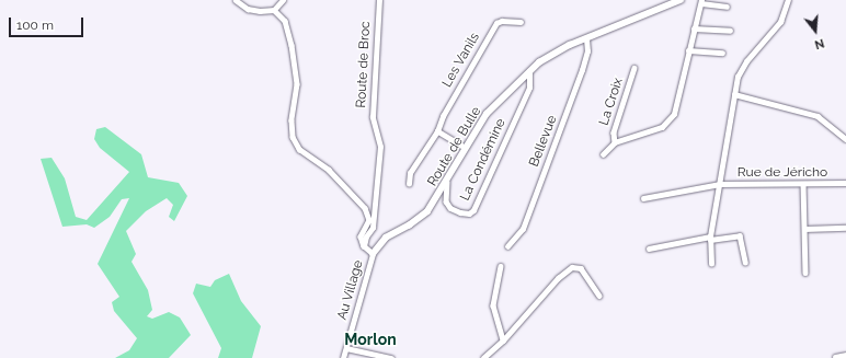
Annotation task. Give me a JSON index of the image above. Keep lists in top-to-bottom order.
{
  "streets": {
    "street": [
      "Les Vanils",
      "Route de Broc",
      "La Croix",
      "Bellevue",
      "Route de Bulle",
      "La Condémine",
      "Rue de Jéricho",
      "Au Village"
    ]
  },
  "crossings": [
    ["Bellevue", "Route de Bulle"],
    ["Route de Bulle", "La Condémine"],
    ["Route de Bulle", "Au Village"]
  ],
  "districts": ["Morlon"],
  "scale_bar": "100 m",
  "north": "bottom"
}
